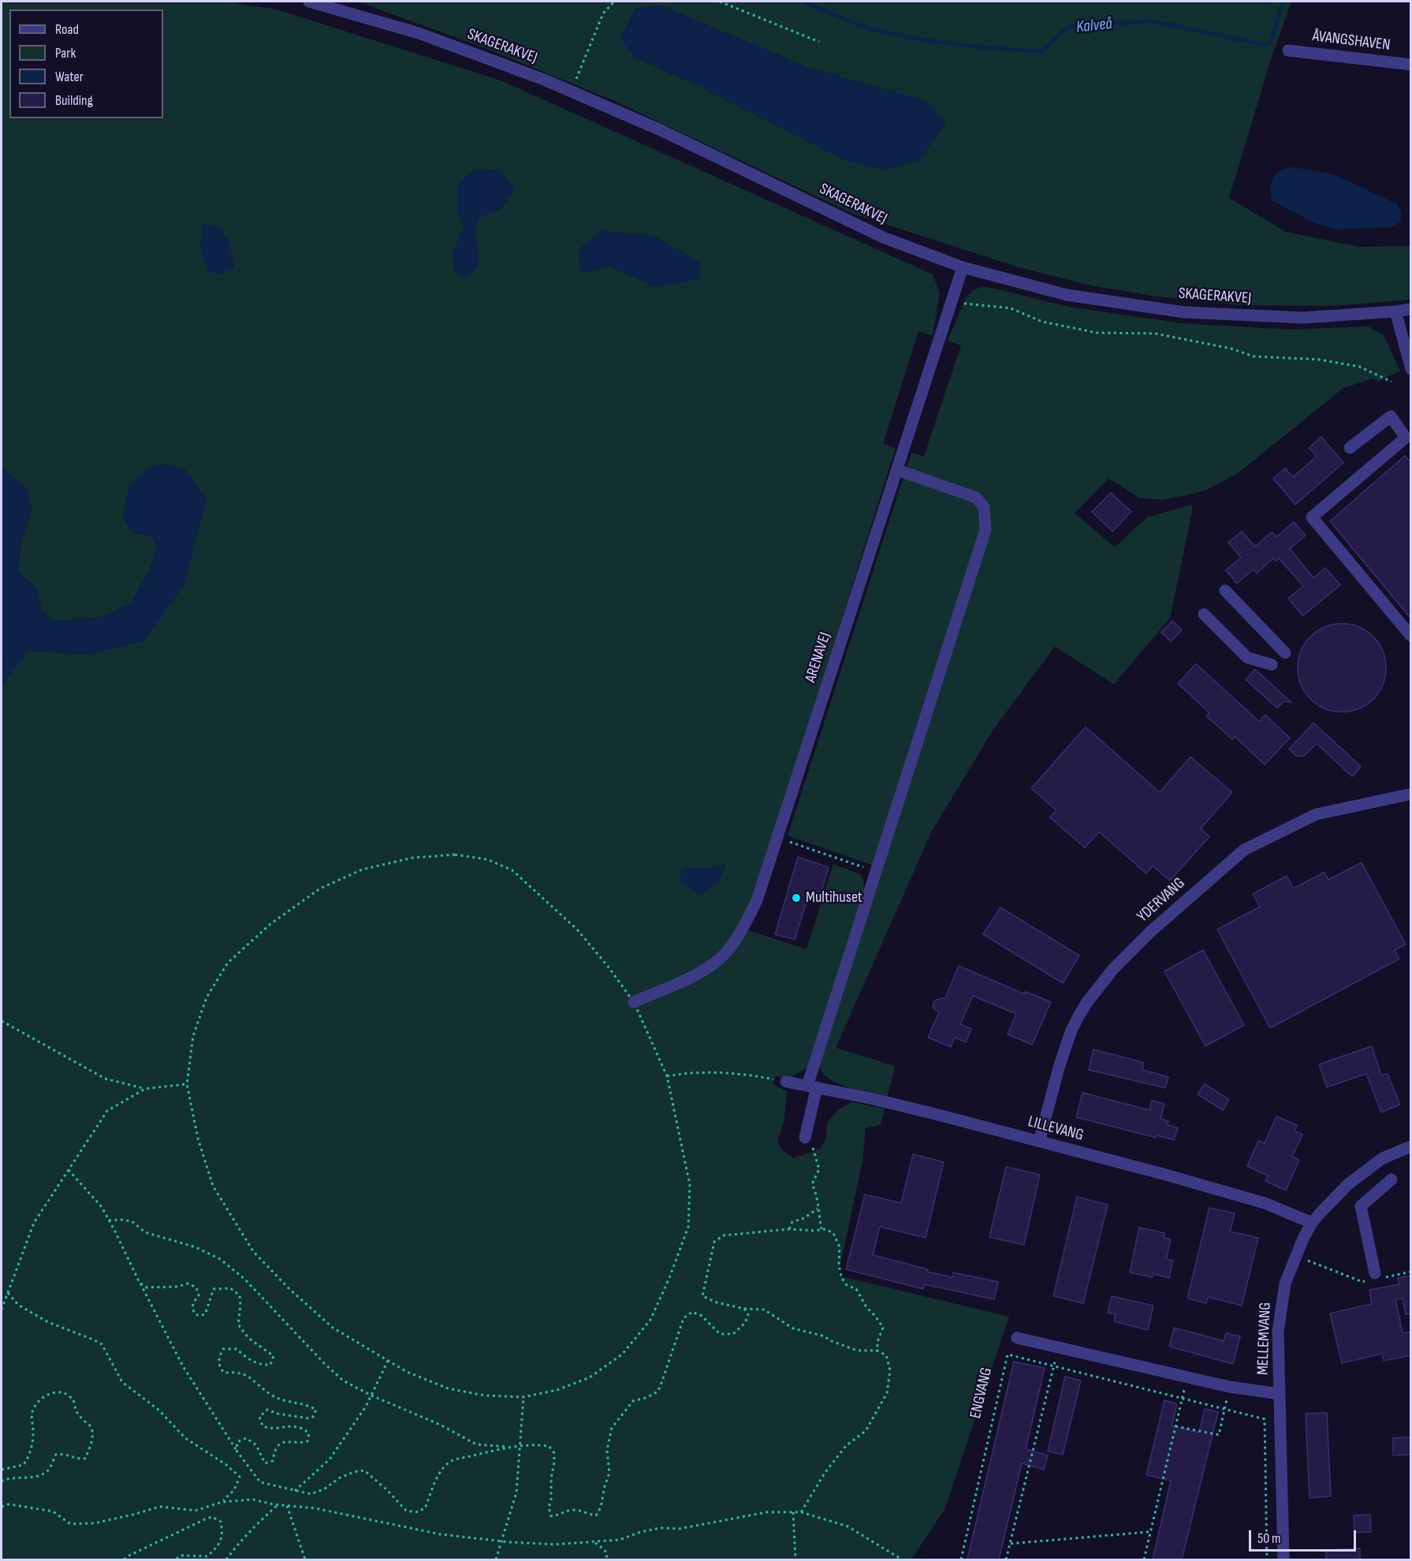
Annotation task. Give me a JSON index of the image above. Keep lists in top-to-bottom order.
{
  "streets": {
    "street": [
      "ÅVANGSHAVEN",
      "SKAGERAKVEJ",
      "ARENAVEJ",
      "YDERVANG",
      "LILLEVANG",
      "MELLEMVANG"
    ],
    "path": ["ENGVANG"]
  },
  "crossings": [
    ["SKAGERAKVEJ", "ARENAVEJ"],
    ["YDERVANG", "LILLEVANG"],
    ["LILLEVANG", "MELLEMVANG"]
  ],
  "water": ["Kalveå"],
  "places": ["Multihuset"],
  "legend": [
    "Road",
    "Park",
    "Water",
    "Building"
  ],
  "scale_bar": "50 m"
}
